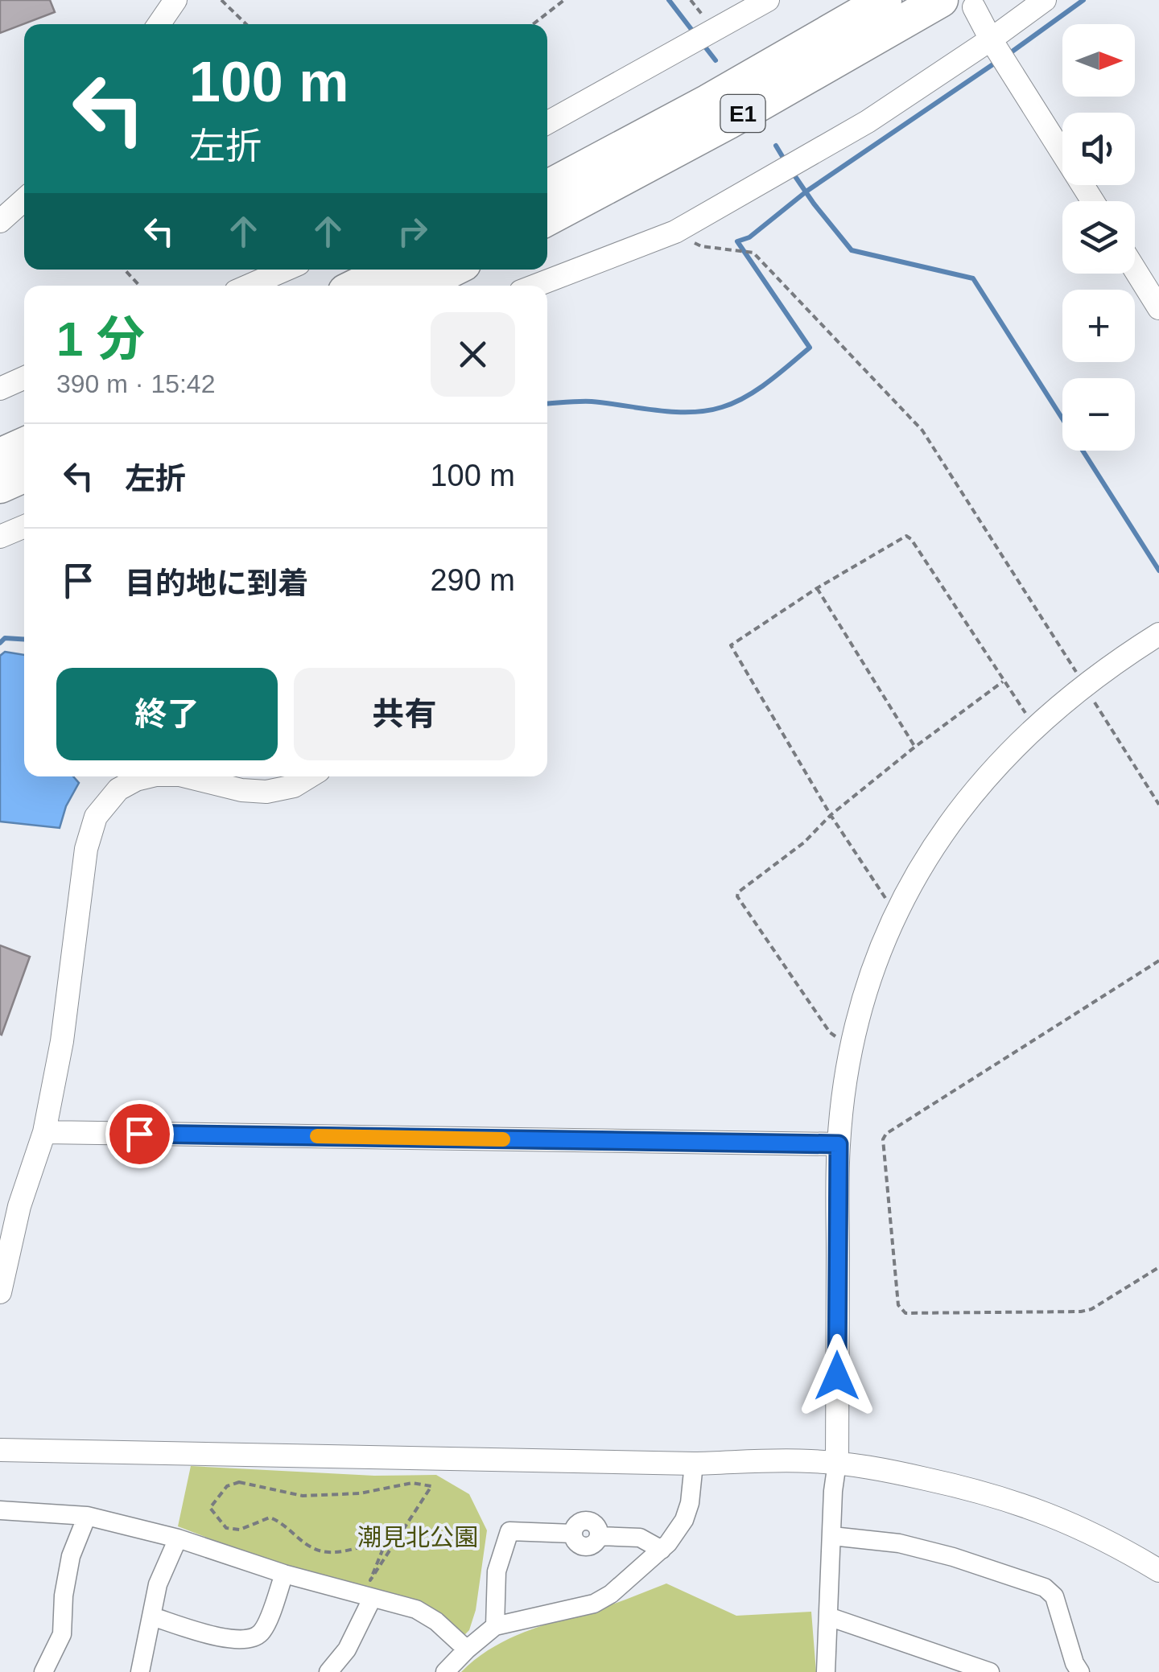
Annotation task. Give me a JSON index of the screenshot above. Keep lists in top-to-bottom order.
{
  "streets": {
    "highway": ["E1"]
  },
  "parks": ["潮見北公園"],
  "north": "right",
  "page": {
    "map_buttons": ["+", "−"],
    "turn": ["100 m", "左折"],
    "heading": ["1 分", "390 m · 15:42"],
    "list": [
      {
        "name": "左折",
        "value": "100 m"
      },
      {
        "name": "目的地に到着",
        "value": "290 m"
      }
    ],
    "buttons": ["終了", "共有"]
  }
}
